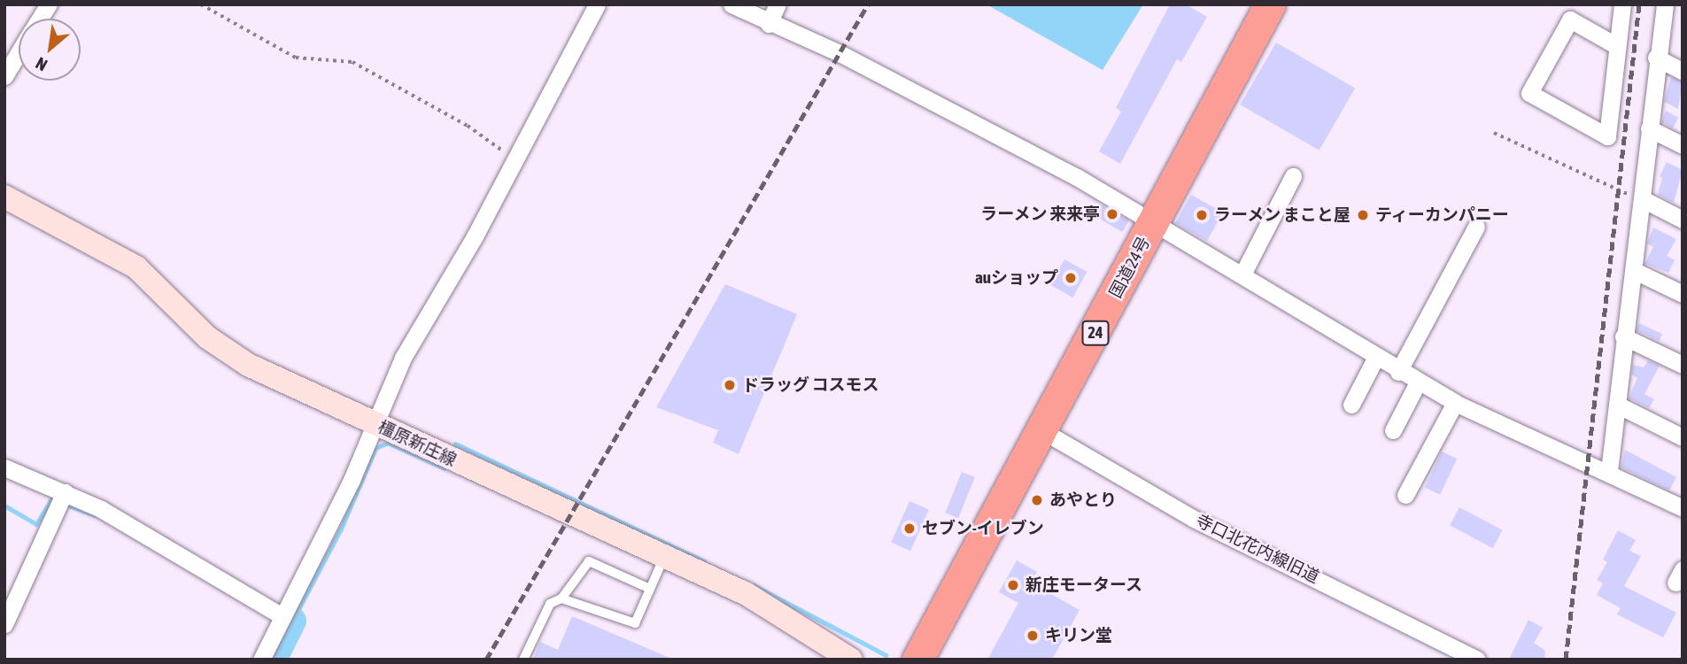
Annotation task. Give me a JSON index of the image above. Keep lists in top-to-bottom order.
{
  "streets": {
    "highway": ["国道24号", "24"],
    "main road": ["橿原新庄線"],
    "street": ["寺口北花内線旧道"]
  },
  "crossings": [
    ["国道24号", "寺口北花内線旧道"]
  ],
  "places": [
    "ラーメン 来来亭",
    "ラーメン まこと屋",
    "ティーカンパニー",
    "auショップ",
    "ドラッグ コスモス",
    "あやとり",
    "セブン-イレブン",
    "新庄モータース",
    "キリン堂"
  ],
  "north": "bottom left"
}
